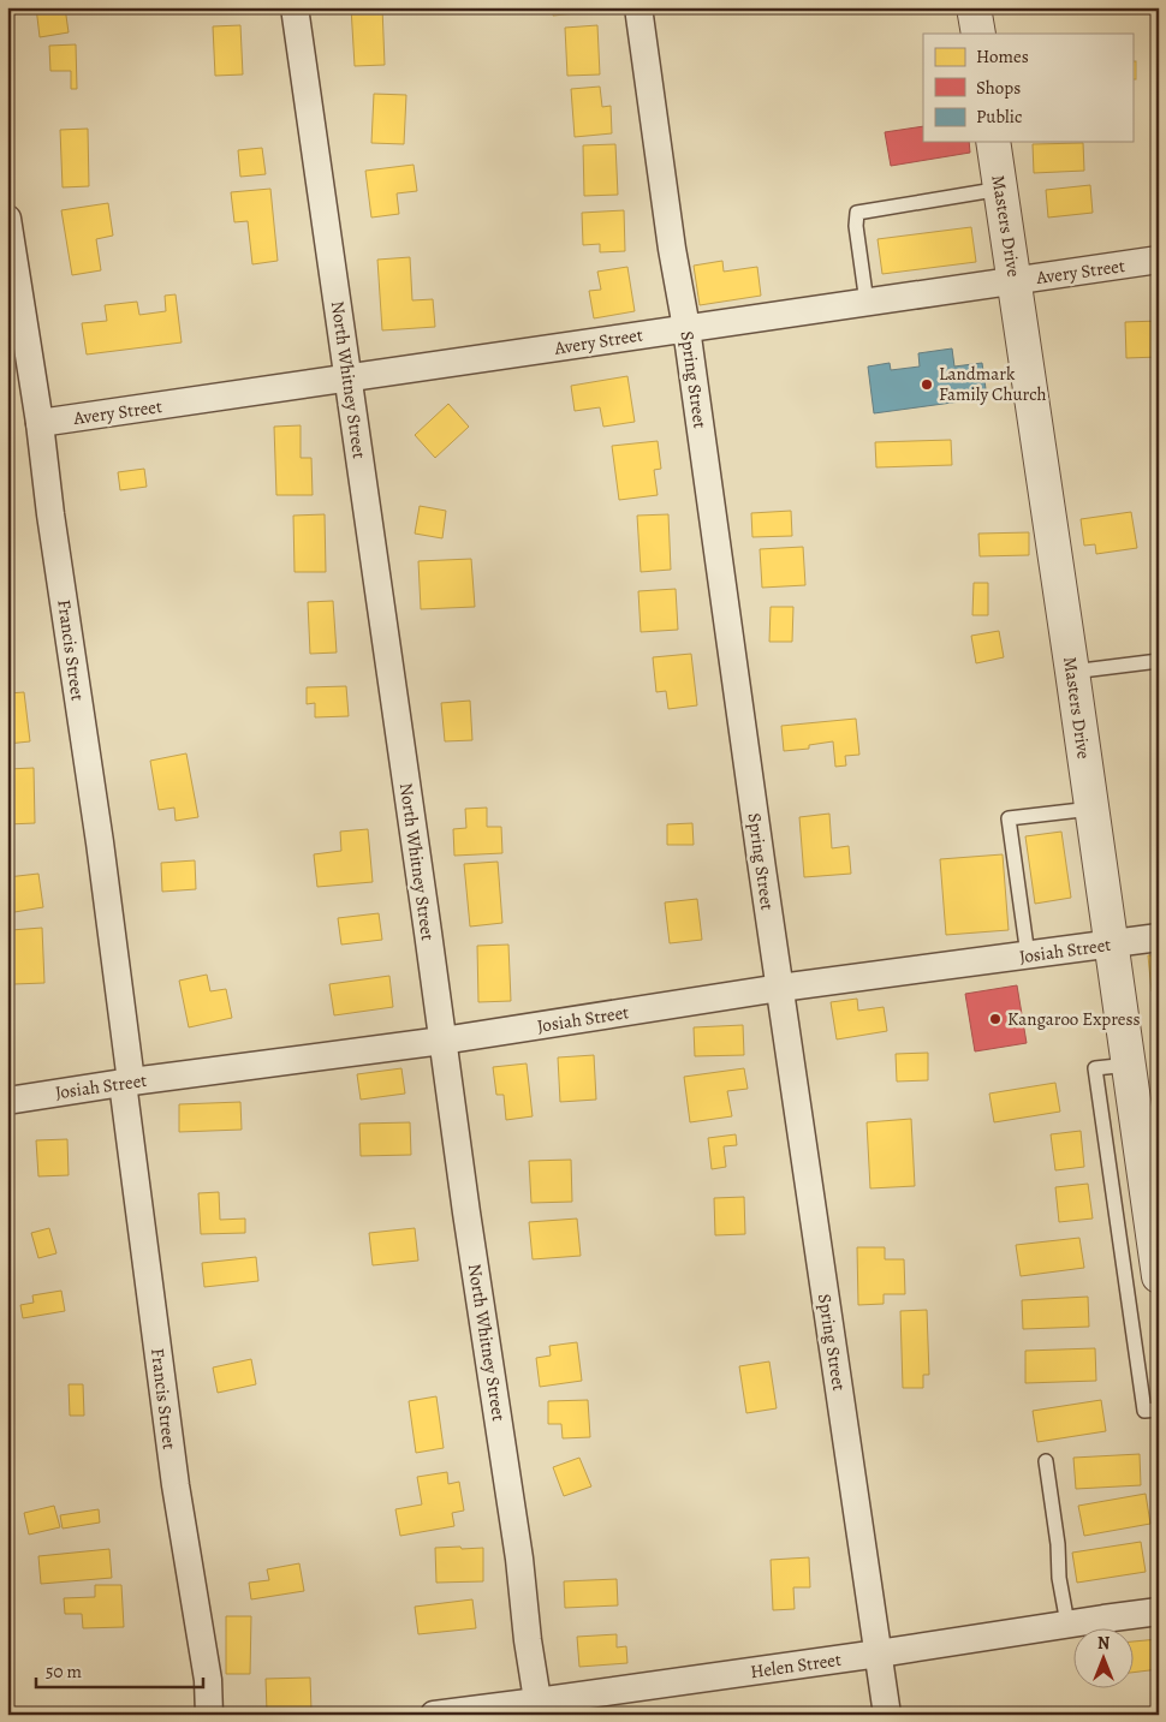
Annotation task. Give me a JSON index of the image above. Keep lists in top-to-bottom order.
{
  "streets": {
    "street": [
      "Masters Drive",
      "Avery Street",
      "North Whitney Street",
      "Spring Street",
      "Francis Street",
      "Josiah Street",
      "Helen Street"
    ]
  },
  "crossings": [
    ["Masters Drive", "Avery Street"],
    ["Masters Drive", "Josiah Street"],
    ["Avery Street", "North Whitney Street"],
    ["Avery Street", "Spring Street"],
    ["Avery Street", "Francis Street"],
    ["North Whitney Street", "Josiah Street"],
    ["North Whitney Street", "Helen Street"],
    ["Spring Street", "Josiah Street"],
    ["Spring Street", "Helen Street"],
    ["Francis Street", "Josiah Street"]
  ],
  "places": ["Landmark Family Church", "Kangaroo Express"],
  "legend": ["Homes", "Shops", "Public"],
  "scale_bar": "50 m",
  "north": "top"
}
